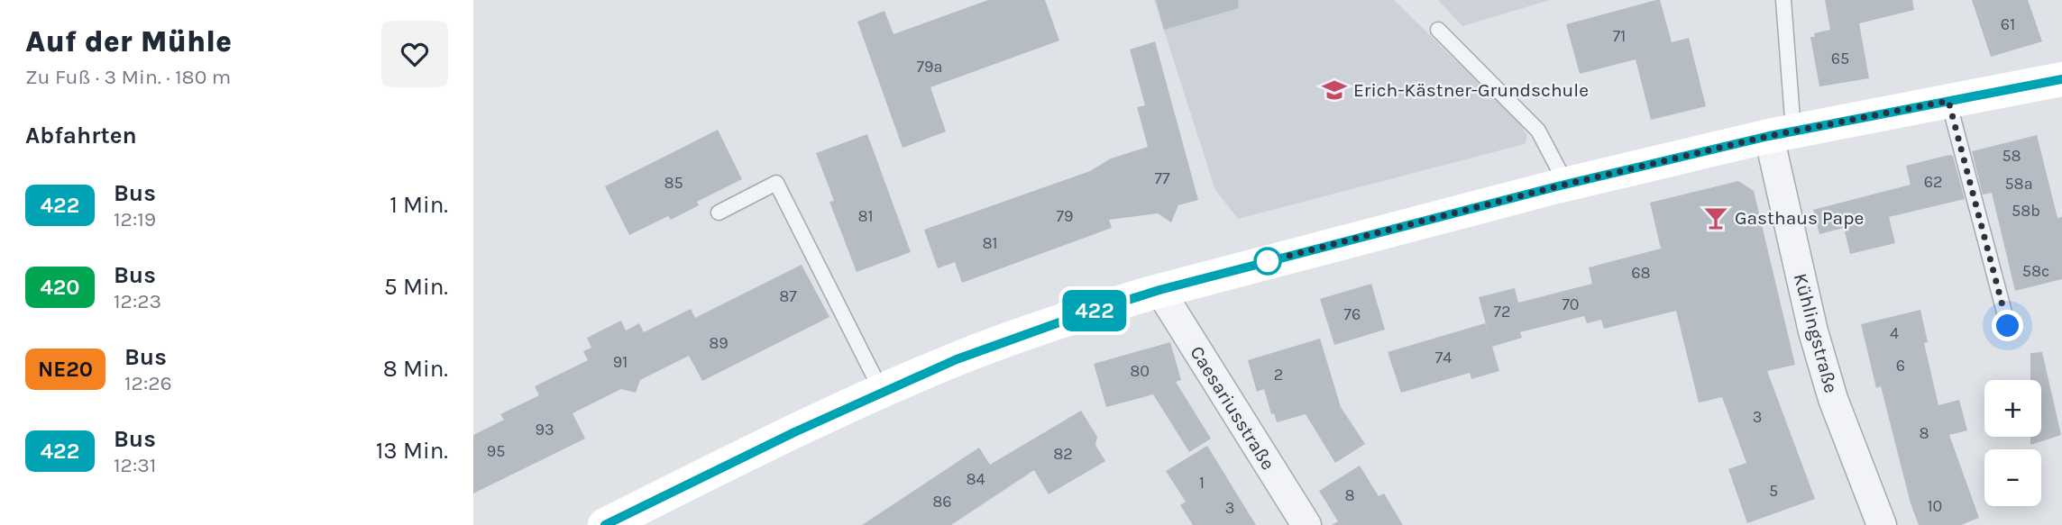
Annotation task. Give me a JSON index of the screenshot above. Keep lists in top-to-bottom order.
{
  "streets": {
    "street": ["Kühlingstraße", "Caesariusstraße"]
  },
  "places": {
    "school or university": ["Erich-Kästner-Grundschule"],
    "bar": ["Gasthaus Pape"]
  },
  "lines": ["bus line 422"],
  "house_numbers": [
    "61",
    "71",
    "65",
    "79a",
    "58",
    "77",
    "62",
    "85",
    "58a",
    "58b",
    "81",
    "79",
    "81",
    "58c",
    "68",
    "87",
    "70",
    "72",
    "76",
    "4",
    "89",
    "74",
    "91",
    "6",
    "80",
    "2",
    "3",
    "93",
    "8",
    "95",
    "82",
    "84",
    "1",
    "5",
    "8",
    "86",
    "10",
    "3"
  ],
  "page": {
    "heading": [
      ["Auf der Mühle", "Zu Fuß · 3 Min. · 180 m"],
      "Abfahrten"
    ],
    "on_map": "422",
    "list": [
      {
        "mark": "422",
        "name": "Bus",
        "note": "12:19",
        "value": "1 Min."
      },
      {
        "mark": "420",
        "name": "Bus",
        "note": "12:23",
        "value": "5 Min."
      },
      {
        "mark": "NE20",
        "name": "Bus",
        "note": "12:26",
        "value": "8 Min."
      },
      {
        "mark": "422",
        "name": "Bus",
        "note": "12:31",
        "value": "13 Min."
      }
    ],
    "map_buttons": ["+", "−"]
  }
}
